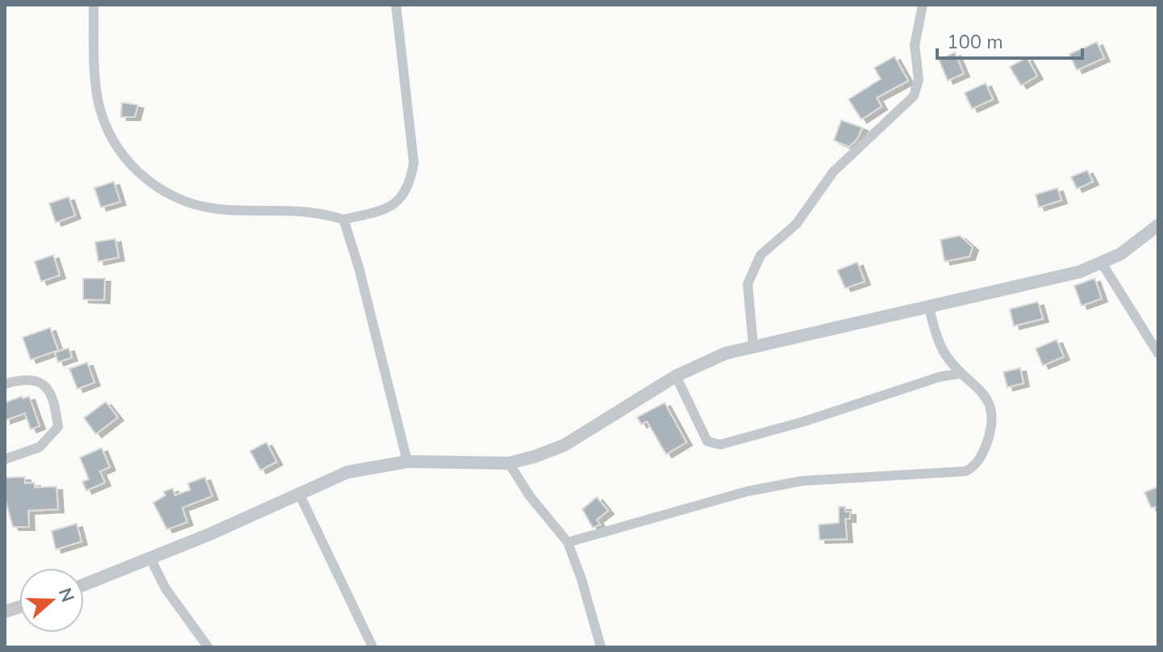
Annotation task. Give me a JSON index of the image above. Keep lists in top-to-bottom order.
{
  "scale_bar": "100 m",
  "north": "right"
}
